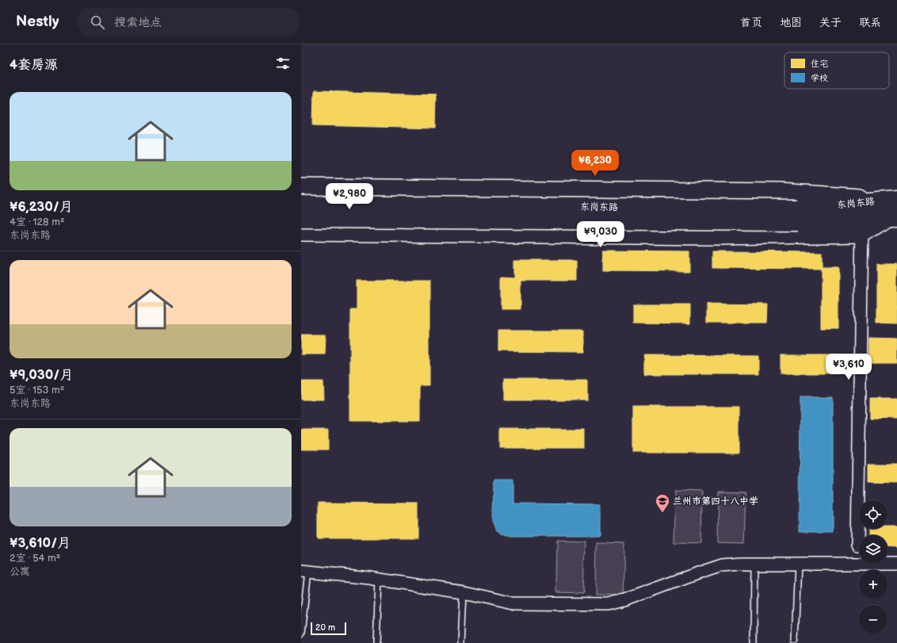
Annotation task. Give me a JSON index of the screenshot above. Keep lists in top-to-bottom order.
{
  "streets": {
    "main road": ["东岗东路"]
  },
  "places": {
    "school or university": ["兰州市第四十八中学"]
  },
  "legend": ["住宅", "学校"],
  "scale_bar": "20 m",
  "page": {
    "header": "Nestly",
    "search": "搜索地点",
    "nav": [
      "首页",
      "地图",
      "关于",
      "联系"
    ],
    "heading": "4套房源",
    "list": [
      {
        "name": "¥6,230/月",
        "note": "4室 · 128 m² · 东岗东路"
      },
      {
        "name": "¥9,030/月",
        "note": "5室 · 153 m² · 东岗东路"
      },
      {
        "name": "¥3,610/月",
        "note": "2室 · 54 m² · 公寓"
      }
    ],
    "price": [
      "¥6,230",
      "¥2,980",
      "¥9,030",
      "¥3,610"
    ],
    "map_buttons": ["+", "−"],
    "scale": "20 m"
  }
}
